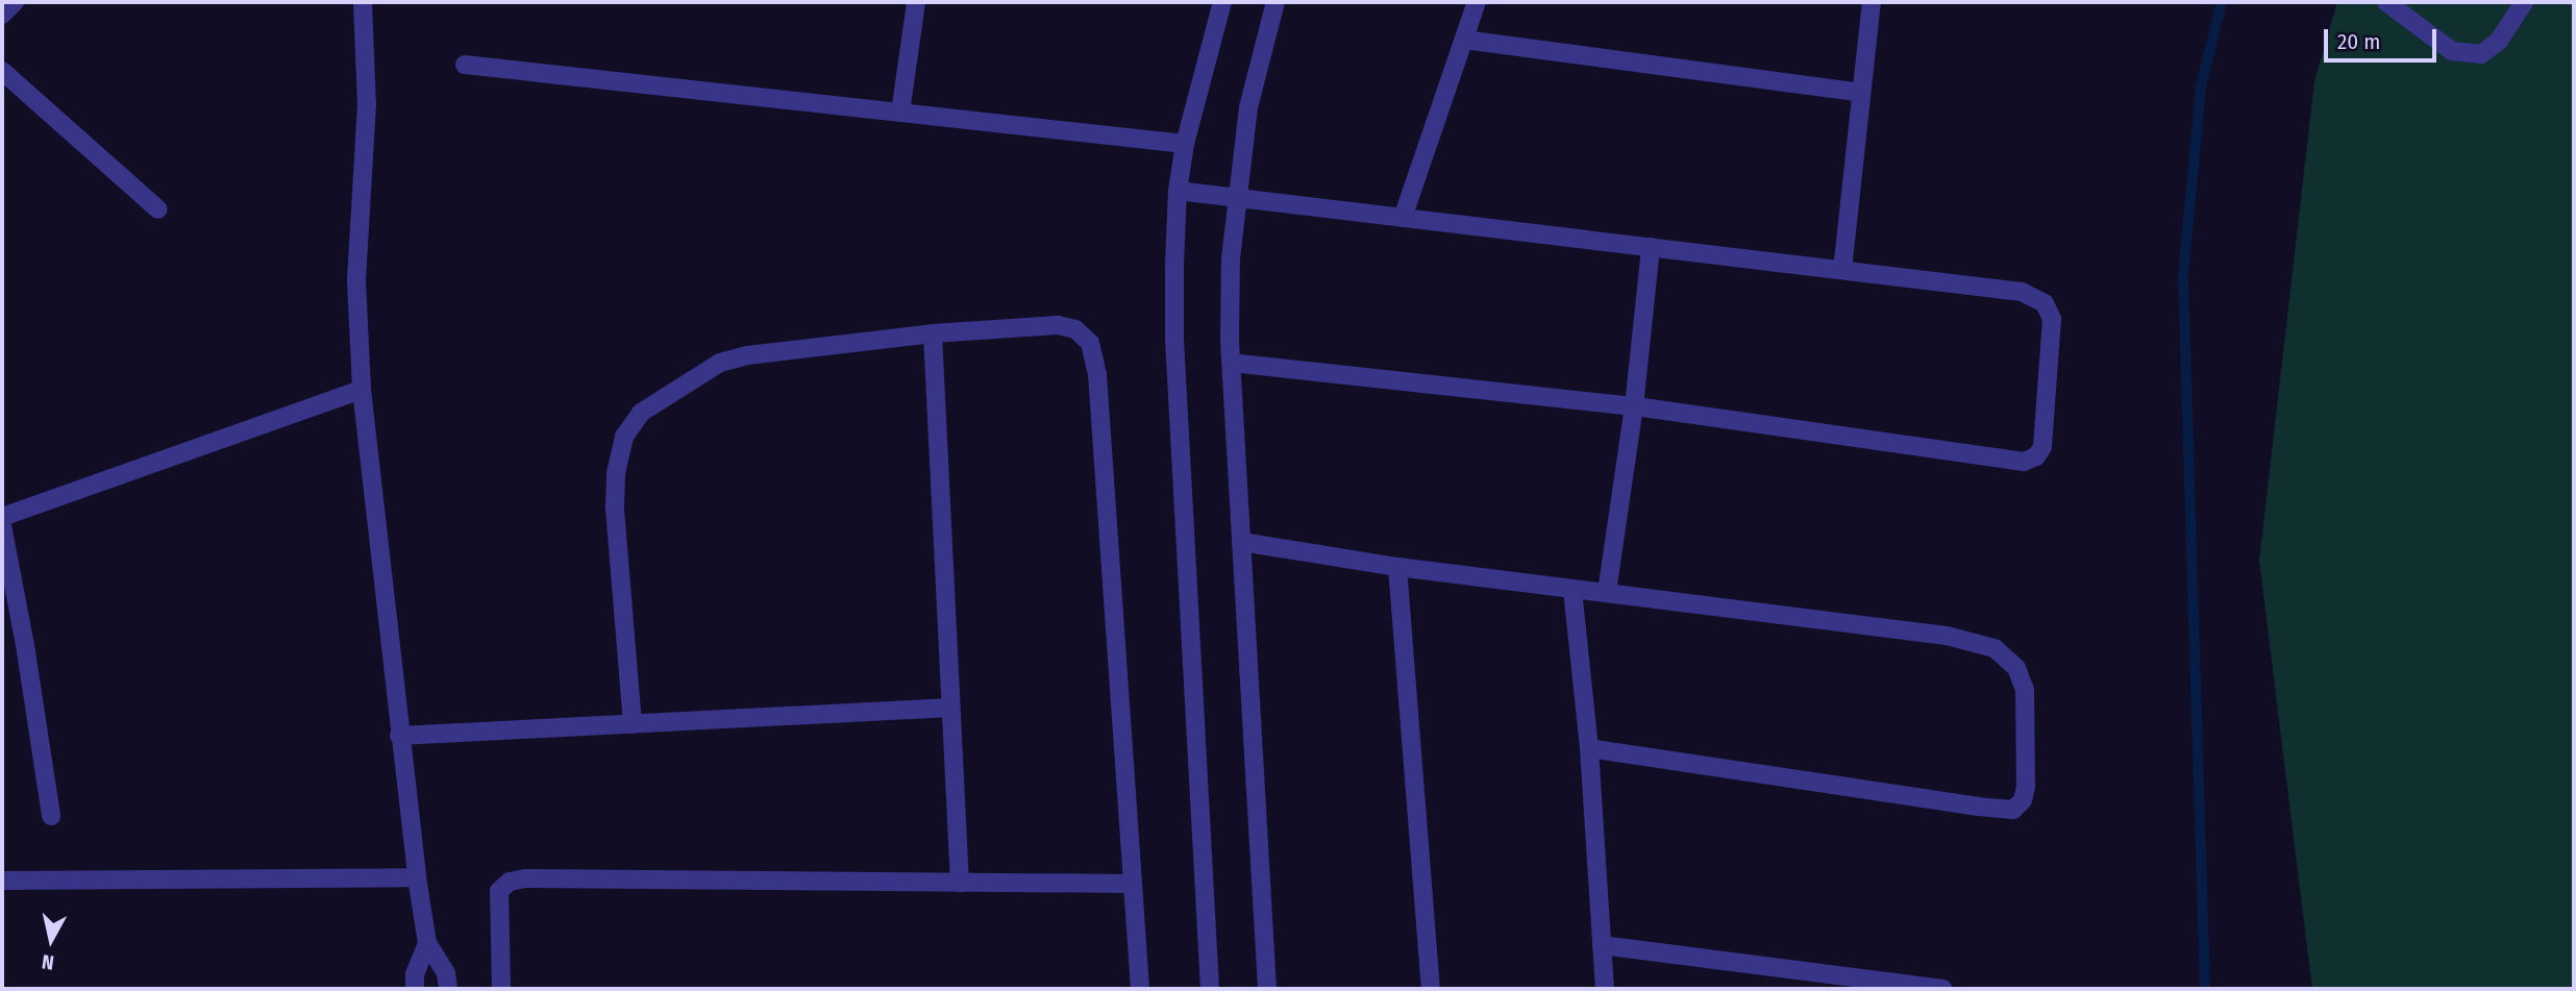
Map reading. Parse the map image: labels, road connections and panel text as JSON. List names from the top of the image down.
{
  "scale_bar": "20 m",
  "north": "bottom"
}
